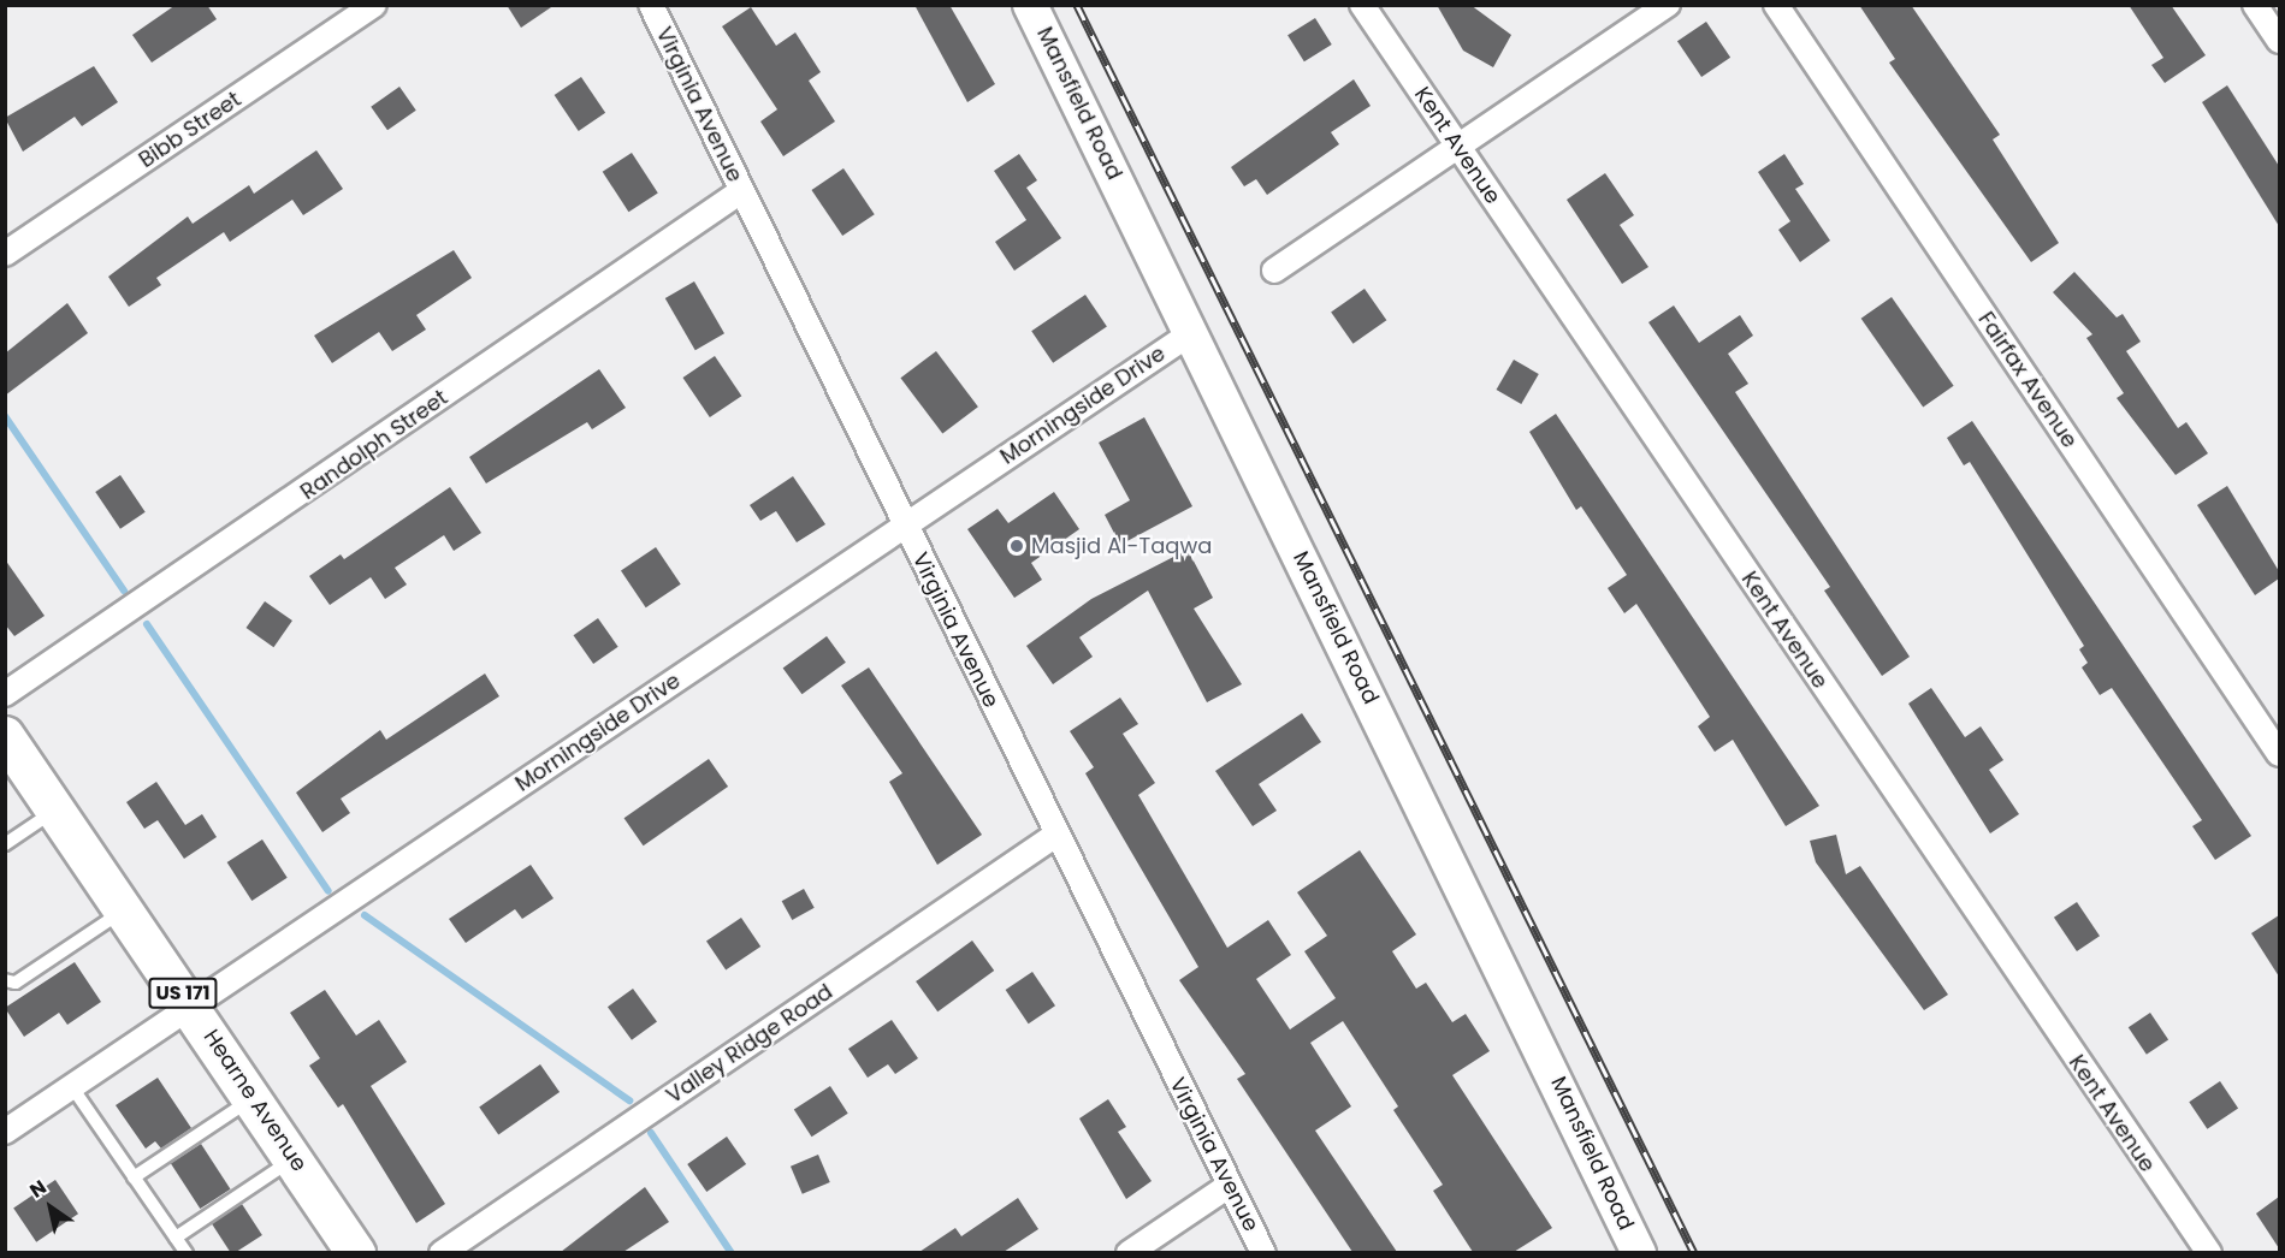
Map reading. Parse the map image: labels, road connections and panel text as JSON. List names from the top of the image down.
{
  "streets": {
    "main road": ["Mansfield Road", "US 171", "Hearne Avenue"],
    "street": [
      "Virginia Avenue",
      "Bibb Street",
      "Kent Avenue",
      "Fairfax Avenue",
      "Morningside Drive",
      "Randolph Street",
      "Valley Ridge Road"
    ]
  },
  "crossings": [
    ["Mansfield Road", "Morningside Drive"],
    ["Virginia Avenue", "Morningside Drive"],
    ["Virginia Avenue", "Randolph Street"],
    ["Virginia Avenue", "Valley Ridge Road"],
    ["Morningside Drive", "Hearne Avenue"]
  ],
  "places": ["Masjid Al-Taqwa"],
  "north": "top left"
}
